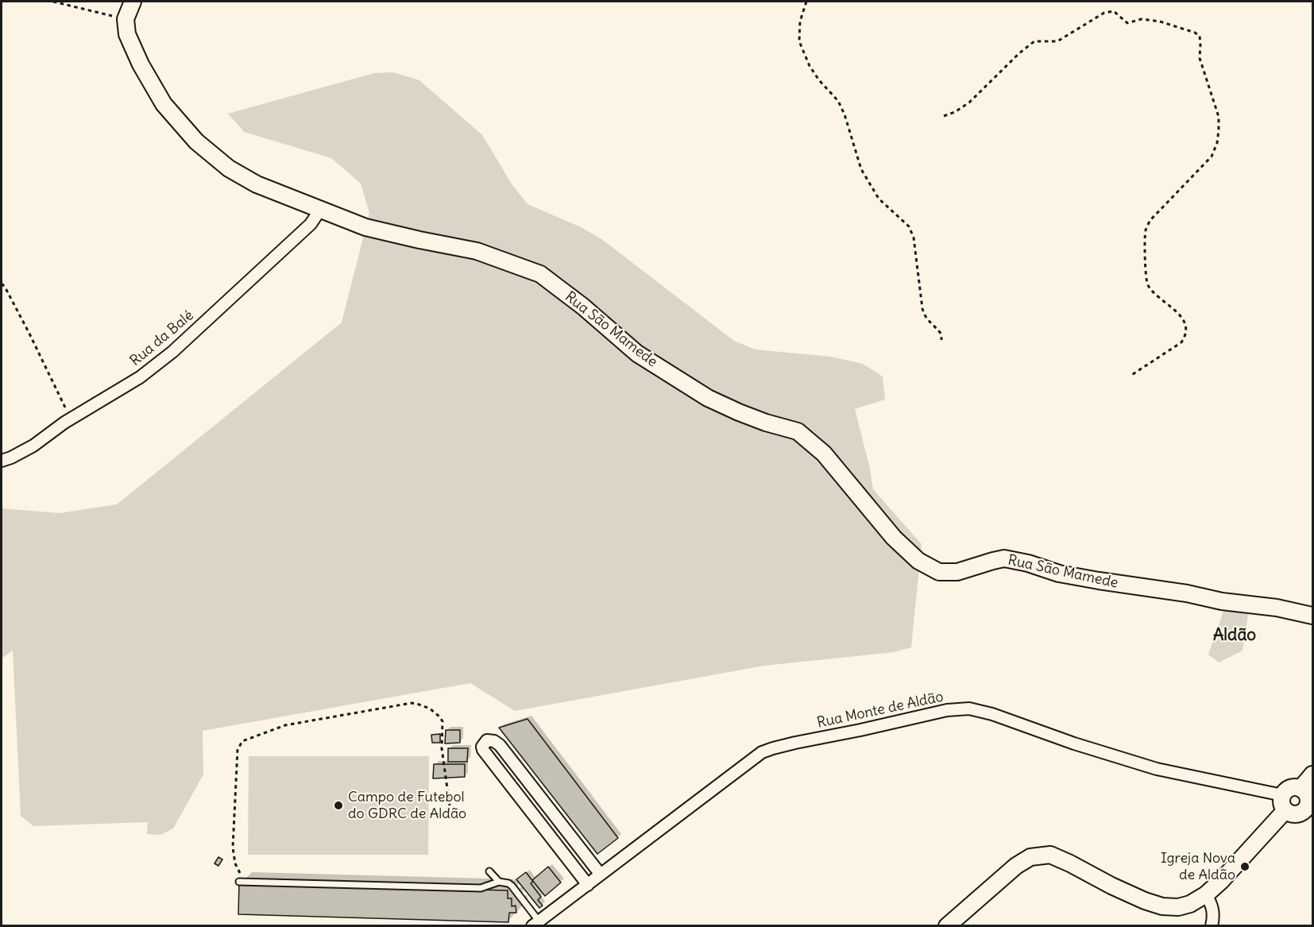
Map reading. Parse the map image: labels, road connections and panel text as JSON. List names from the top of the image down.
{
  "streets": {
    "street": ["Rua São Mamede", "Rua da Balé", "Rua Monte de Aldão"]
  },
  "crossings": [
    ["Rua São Mamede", "Rua da Balé"]
  ],
  "districts": ["Aldão"],
  "places": ["Campo de Futebol do GDRC de Aldão", "Igreja Nova de Aldão"]
}
